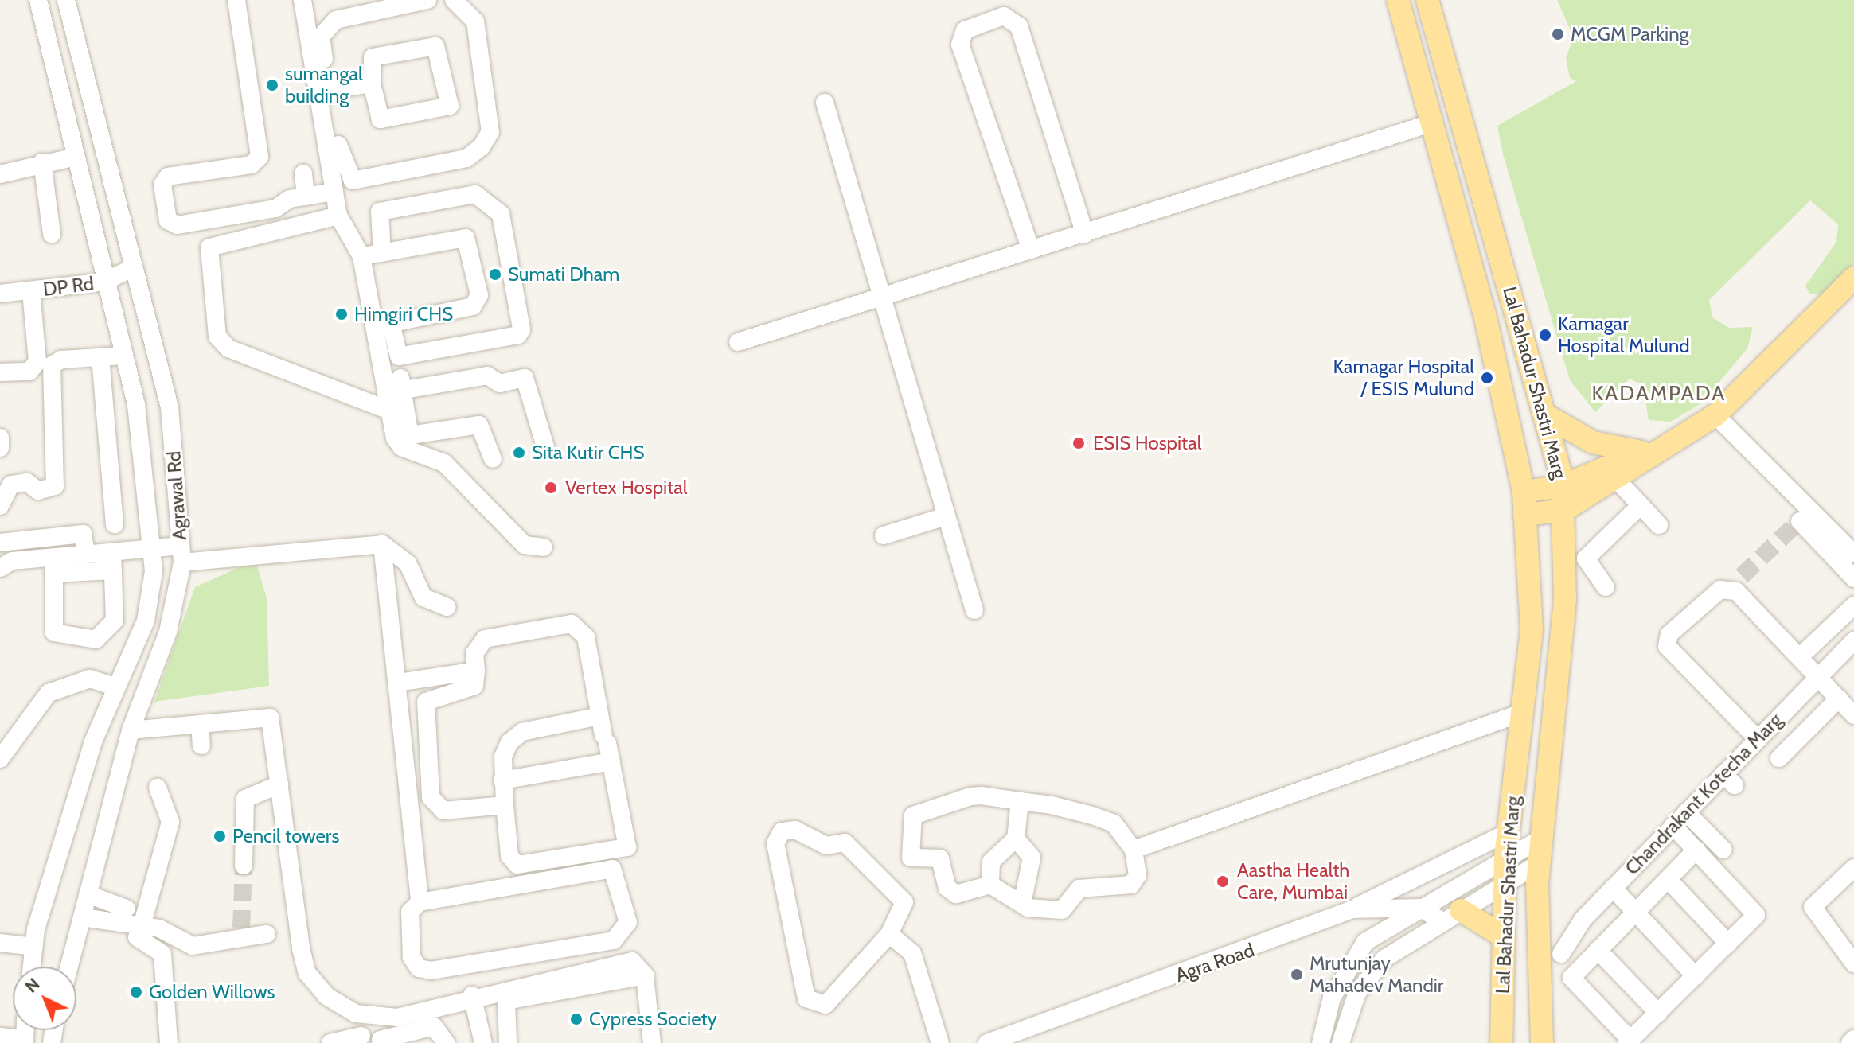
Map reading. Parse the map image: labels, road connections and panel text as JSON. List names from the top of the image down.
{
  "streets": {
    "main road": ["Lal Bahadur Shastri Marg"],
    "street": [
      "DP Rd",
      "Agrawal Rd",
      "Chandrakant Kotecha Marg",
      "Agra Road"
    ]
  },
  "crossings": [
    ["DP Rd", "Agrawal Rd"]
  ],
  "districts": ["KADAMPADA"],
  "places": [
    "MCGM Parking",
    "sumangal building",
    "Sumati Dham",
    "Himgiri CHS",
    "Kamagar Hospital Mulund",
    "Kamagar Hospital / ESIS Mulund",
    "ESIS Hospital",
    "Sita Kutir CHS",
    "Vertex Hospital",
    "Pencil towers",
    "Aastha Health Care, Mumbai",
    "Mrutunjay Mahadev Mandir",
    "Golden Willows",
    "Cypress Society"
  ],
  "north": "top left"
}
